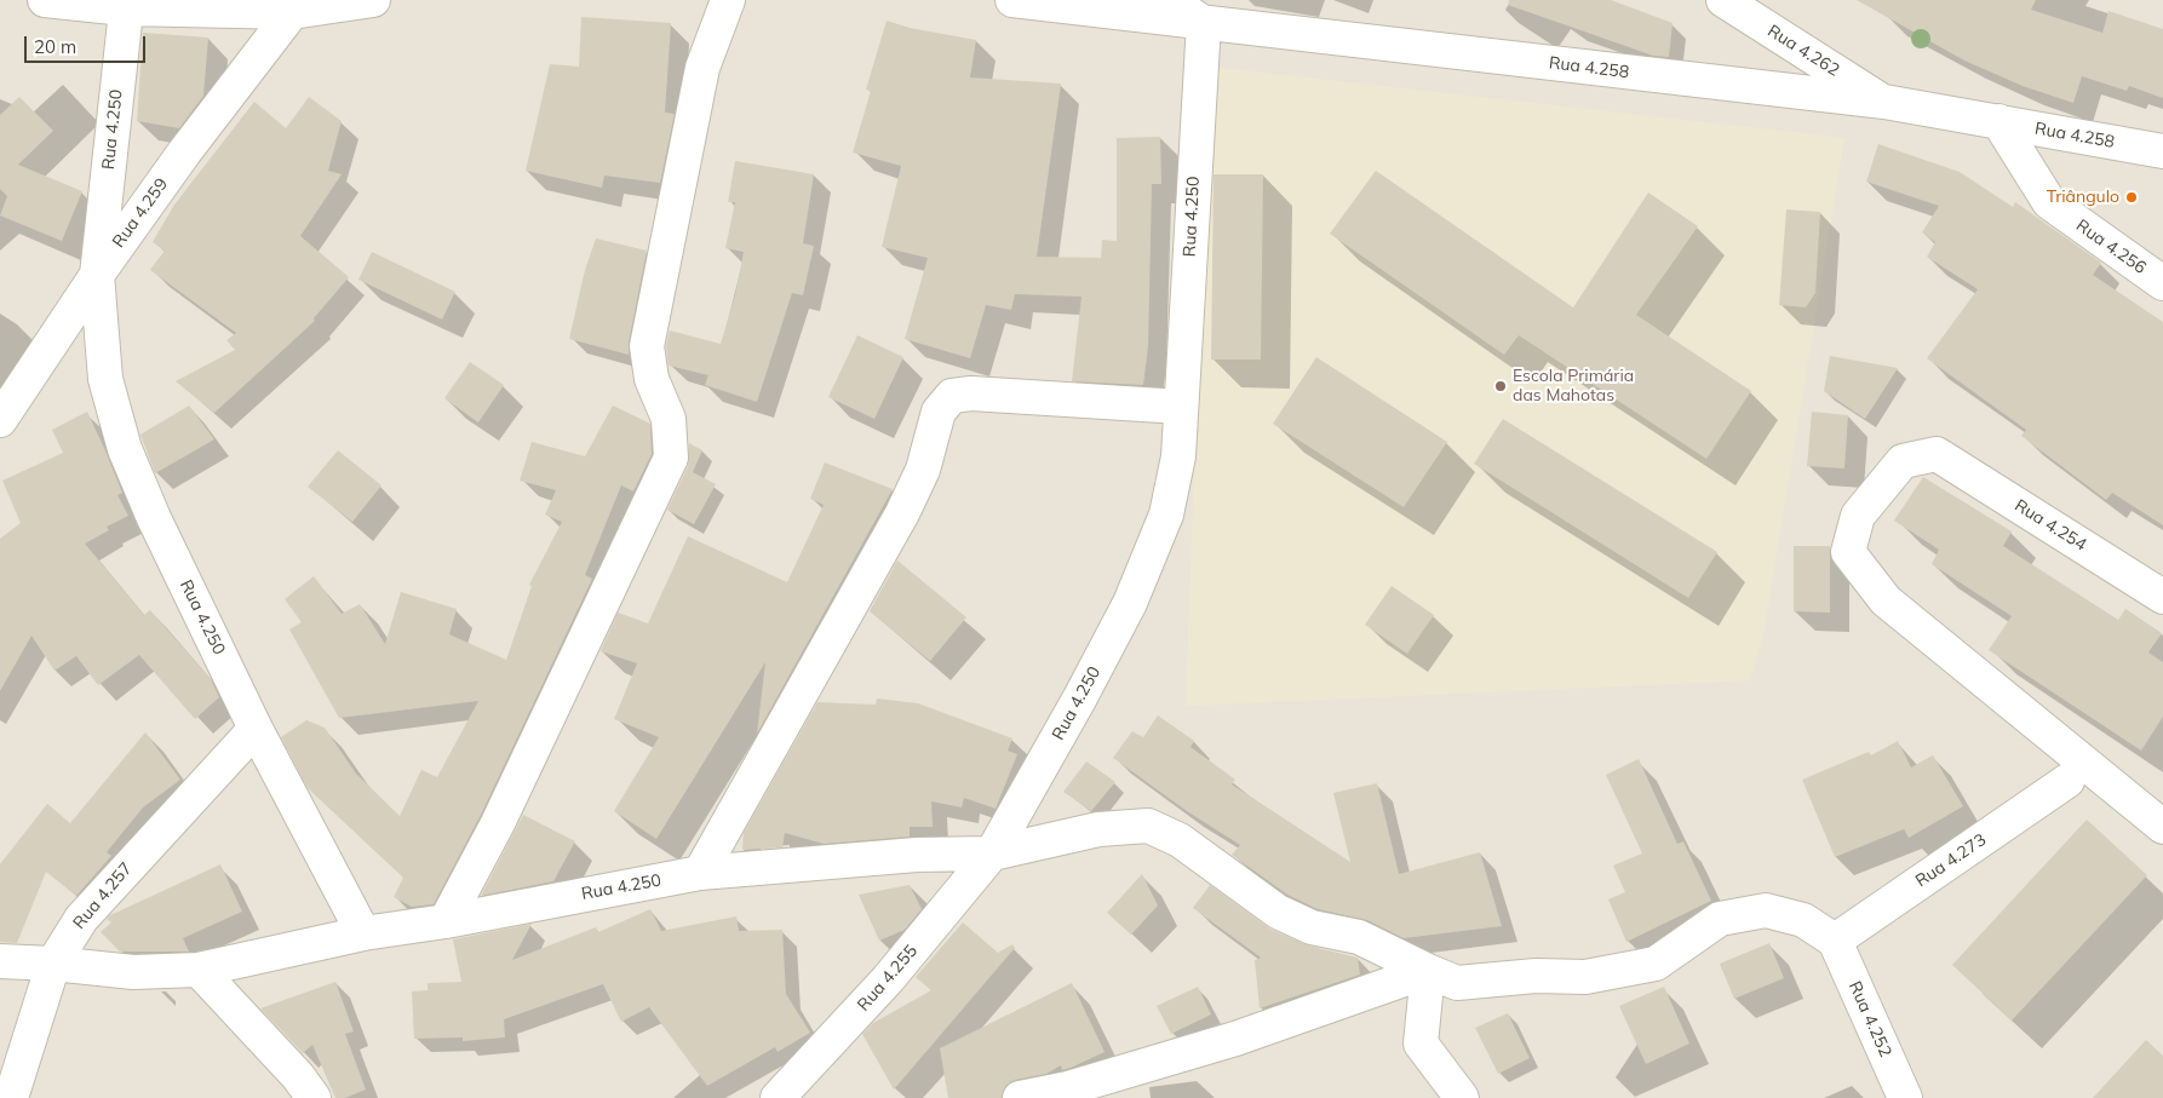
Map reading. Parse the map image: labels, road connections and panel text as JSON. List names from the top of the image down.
{
  "streets": {
    "street": [
      "Rua 4.262",
      "Rua 4.258",
      "Rua 4.250",
      "Rua 4.259",
      "Rua 4.256",
      "Rua 4.254",
      "Rua 4.273",
      "Rua 4.257",
      "Rua 4.255",
      "Rua 4.252"
    ]
  },
  "crossings": [
    ["Rua 4.262", "Rua 4.258"],
    ["Rua 4.258", "Rua 4.250"],
    ["Rua 4.258", "Rua 4.256"],
    ["Rua 4.250", "Rua 4.259"],
    ["Rua 4.250", "Rua 4.257"],
    ["Rua 4.250", "Rua 4.255"],
    ["Rua 4.273", "Rua 4.252"]
  ],
  "places": ["Triângulo", "Escola Primária das Mahotas"],
  "scale_bar": "20 m"
}
